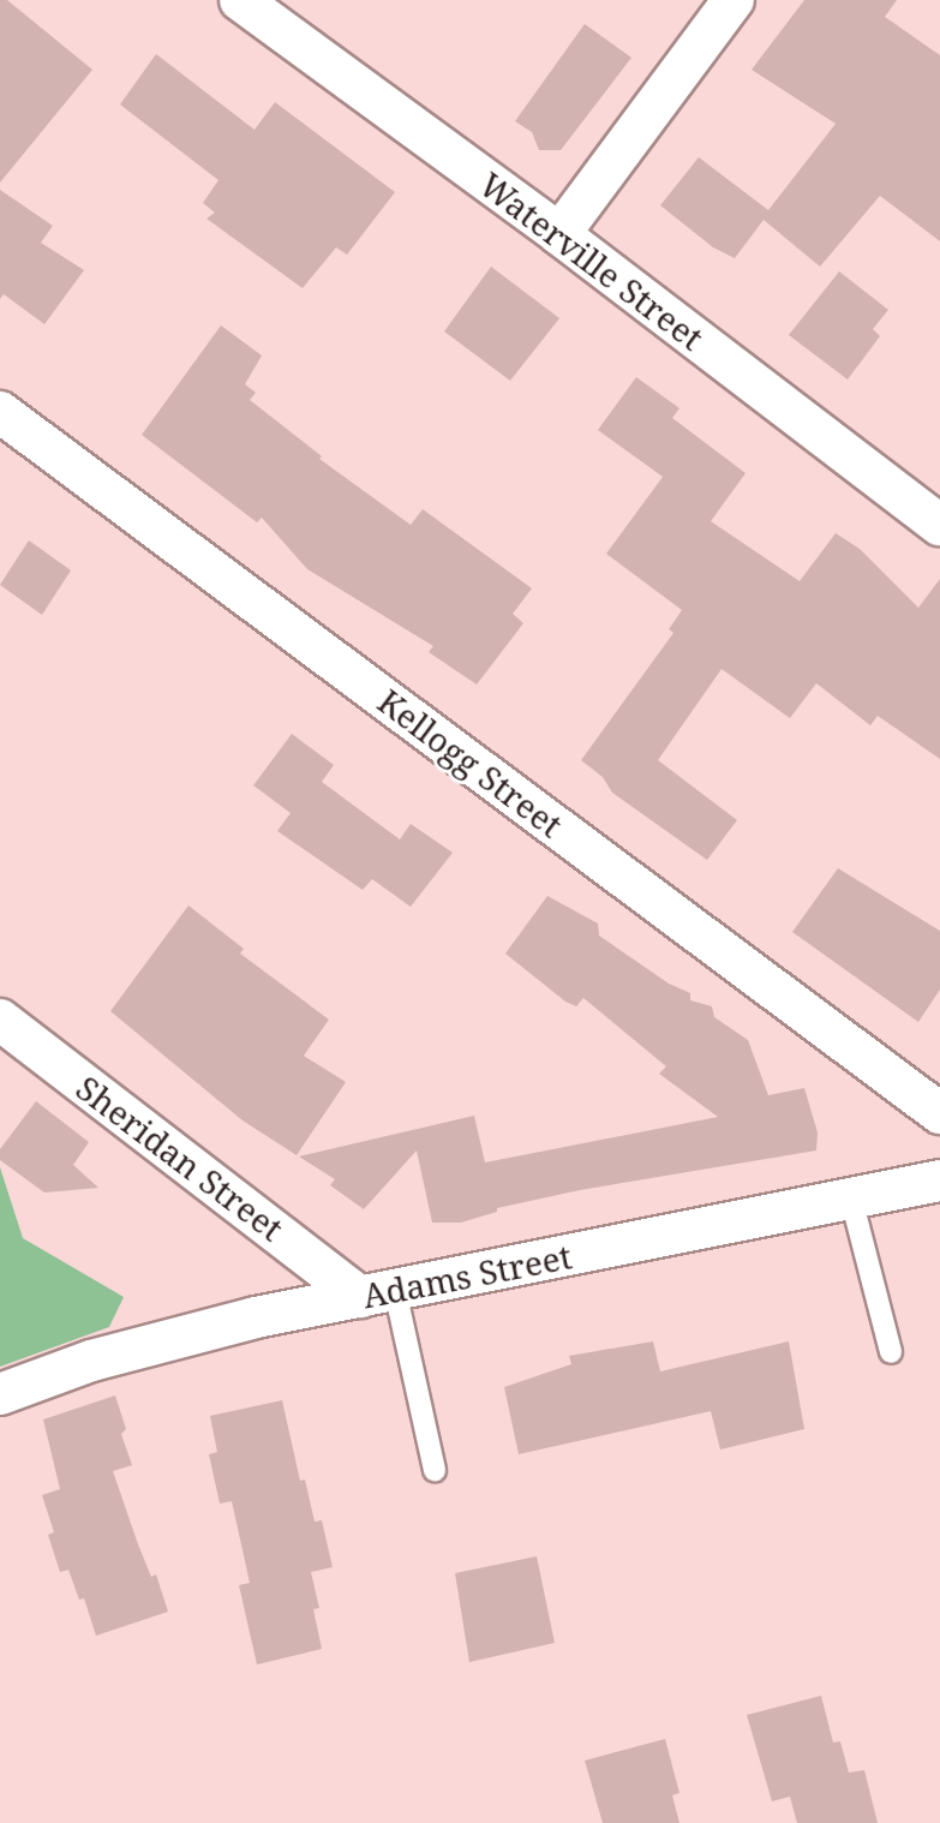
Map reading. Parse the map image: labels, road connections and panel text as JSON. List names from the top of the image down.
{
  "streets": {
    "street": [
      "Waterville Street",
      "Kellogg Street",
      "Sheridan Street",
      "Adams Street"
    ]
  },
  "crossings": [
    ["Sheridan Street", "Adams Street"]
  ]
}
